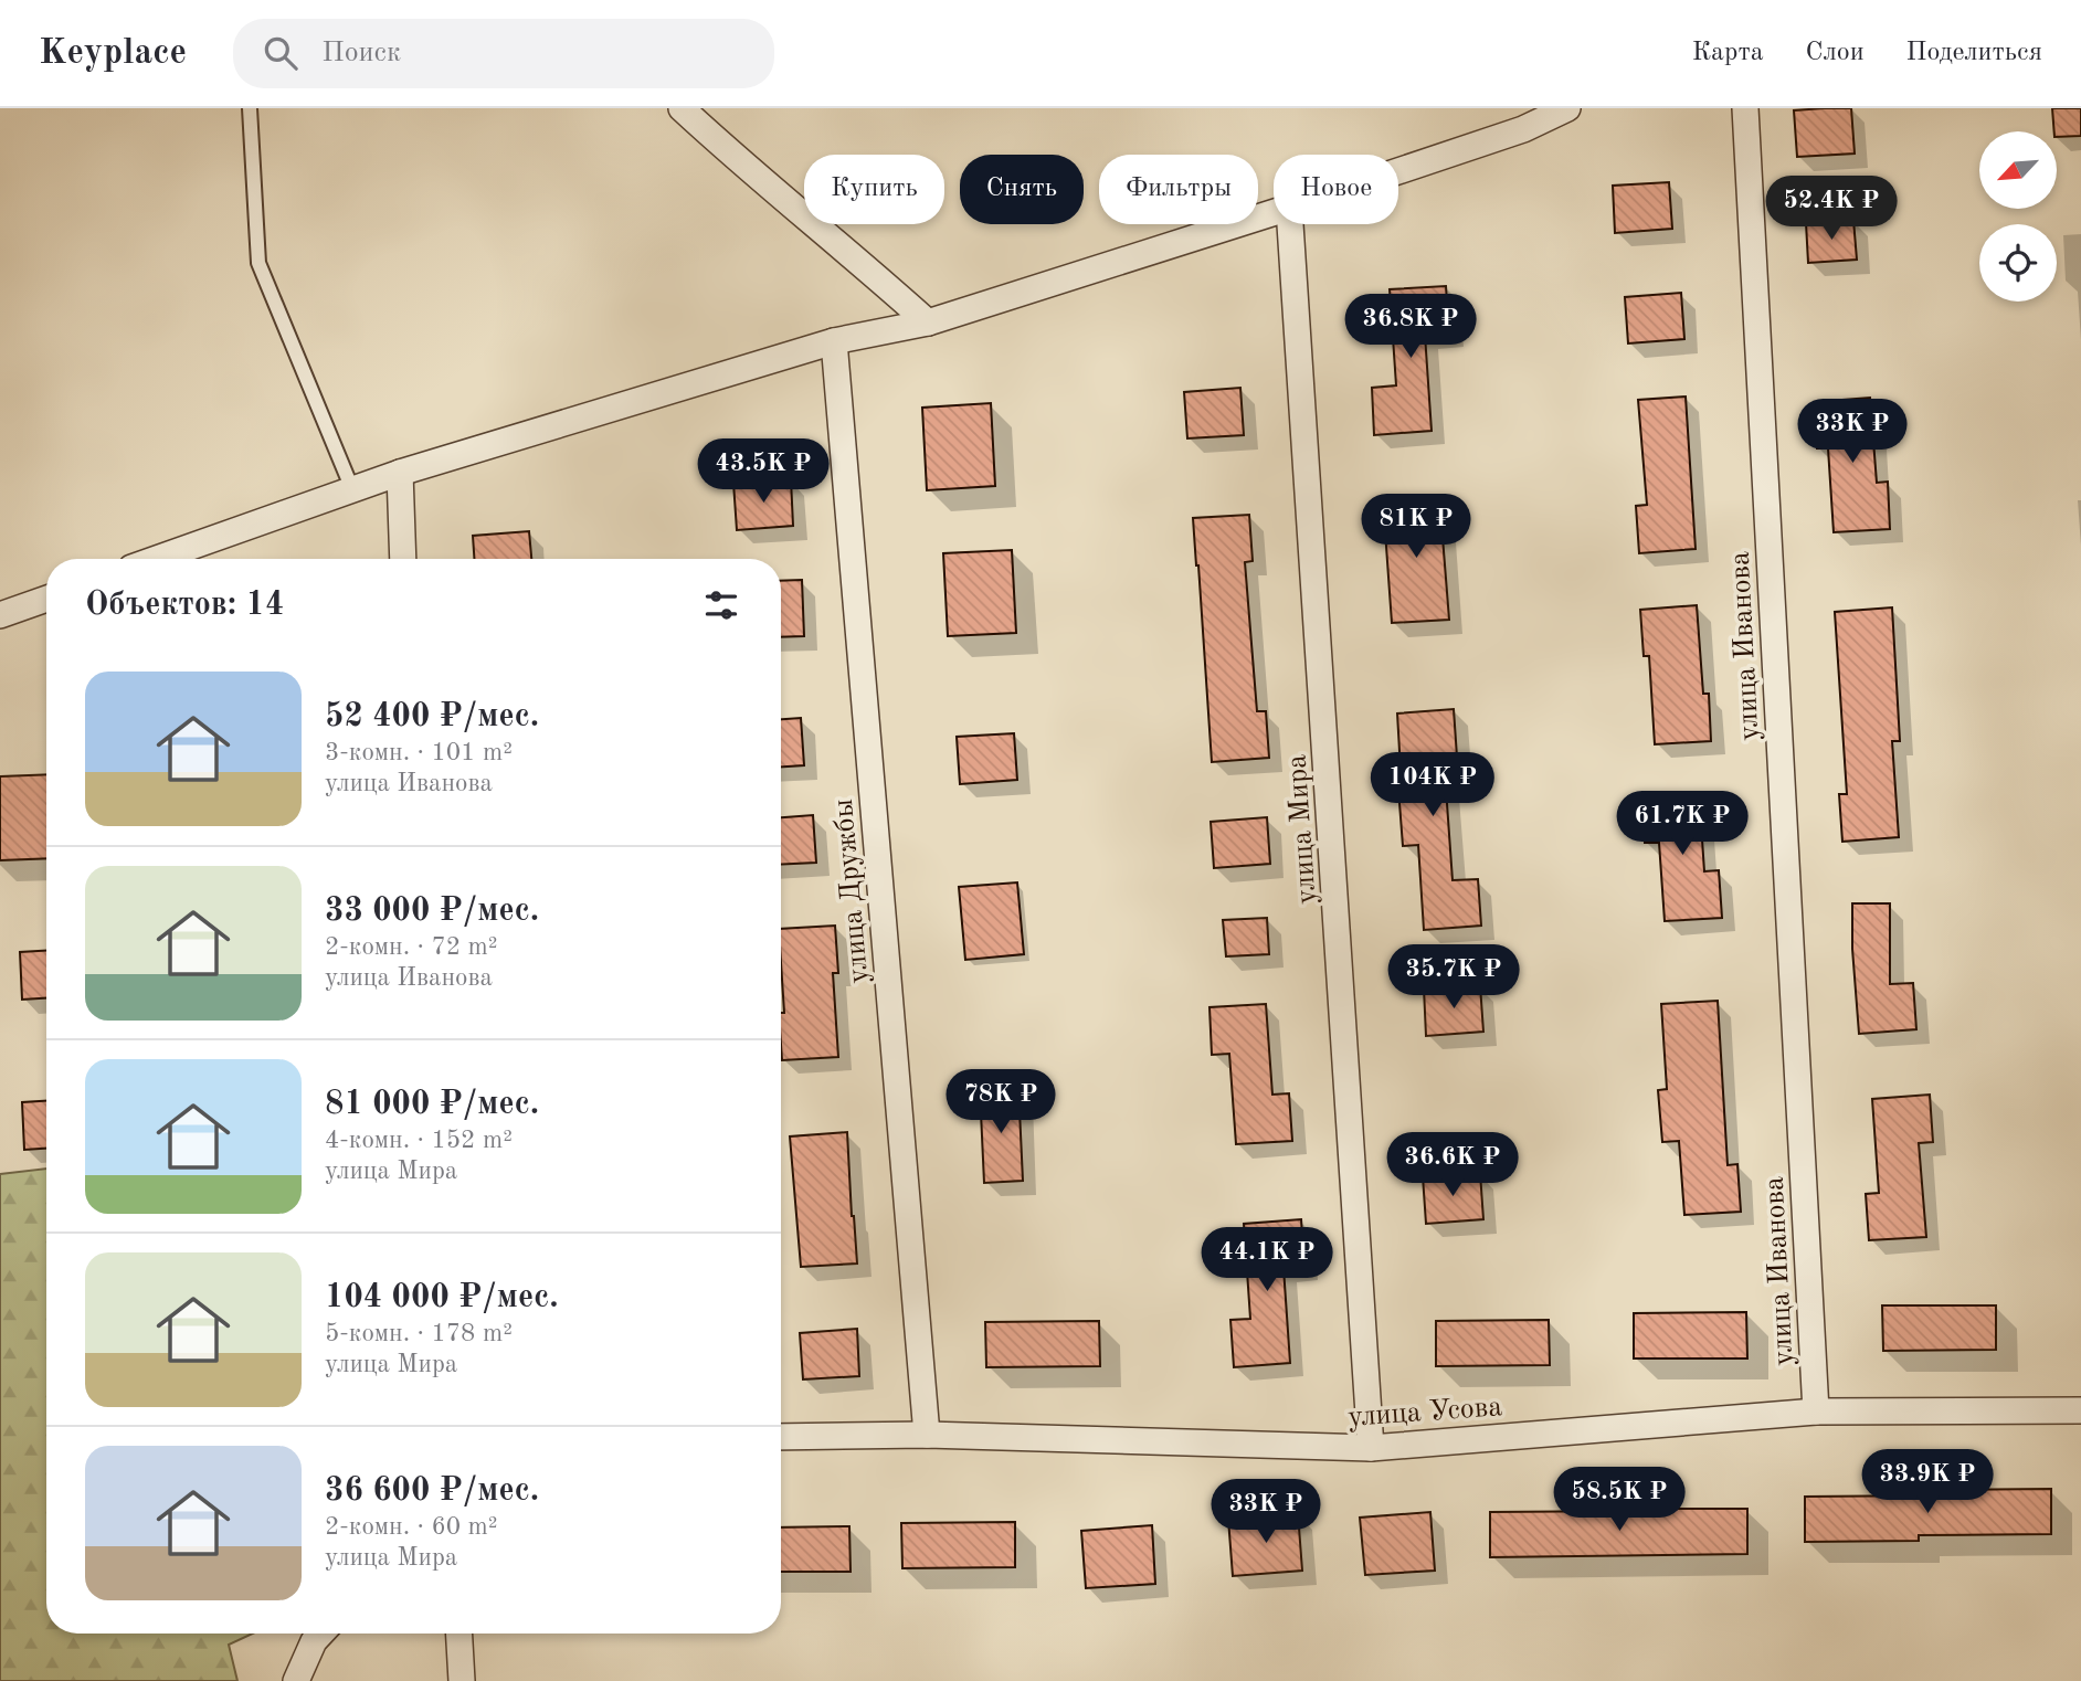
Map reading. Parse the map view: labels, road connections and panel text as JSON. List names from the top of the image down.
{
  "streets": {
    "street": [
      "улица Иванова",
      "улица Мира",
      "улица Дружбы",
      "улица Усова"
    ]
  },
  "crossings": [
    ["улица Иванова", "улица Усова"],
    ["улица Мира", "улица Усова"],
    ["улица Дружбы", "улица Усова"]
  ],
  "north": "bottom left",
  "page": {
    "header": "Keyplace",
    "search": "Поиск",
    "nav": ["Карта", "Слои", "Поделиться"],
    "chip": [
      "Купить",
      "Снять",
      "Фильтры",
      "Новое"
    ],
    "price": [
      "52.4K ₽",
      "36.8K ₽",
      "33K ₽",
      "43.5K ₽",
      "81K ₽",
      "104K ₽",
      "61.7K ₽",
      "35.7K ₽",
      "78K ₽",
      "36.6K ₽",
      "44.1K ₽",
      "33.9K ₽",
      "58.5K ₽",
      "33K ₽"
    ],
    "heading": "Объектов: 14",
    "list": [
      {
        "name": "52 400 ₽/мес.",
        "note": "3-комн. · 101 m² · улица Иванова"
      },
      {
        "name": "33 000 ₽/мес.",
        "note": "2-комн. · 72 m² · улица Иванова"
      },
      {
        "name": "81 000 ₽/мес.",
        "note": "4-комн. · 152 m² · улица Мира"
      },
      {
        "name": "104 000 ₽/мес.",
        "note": "5-комн. · 178 m² · улица Мира"
      },
      {
        "name": "36 600 ₽/мес.",
        "note": "2-комн. · 60 m² · улица Мира"
      }
    ]
  }
}
